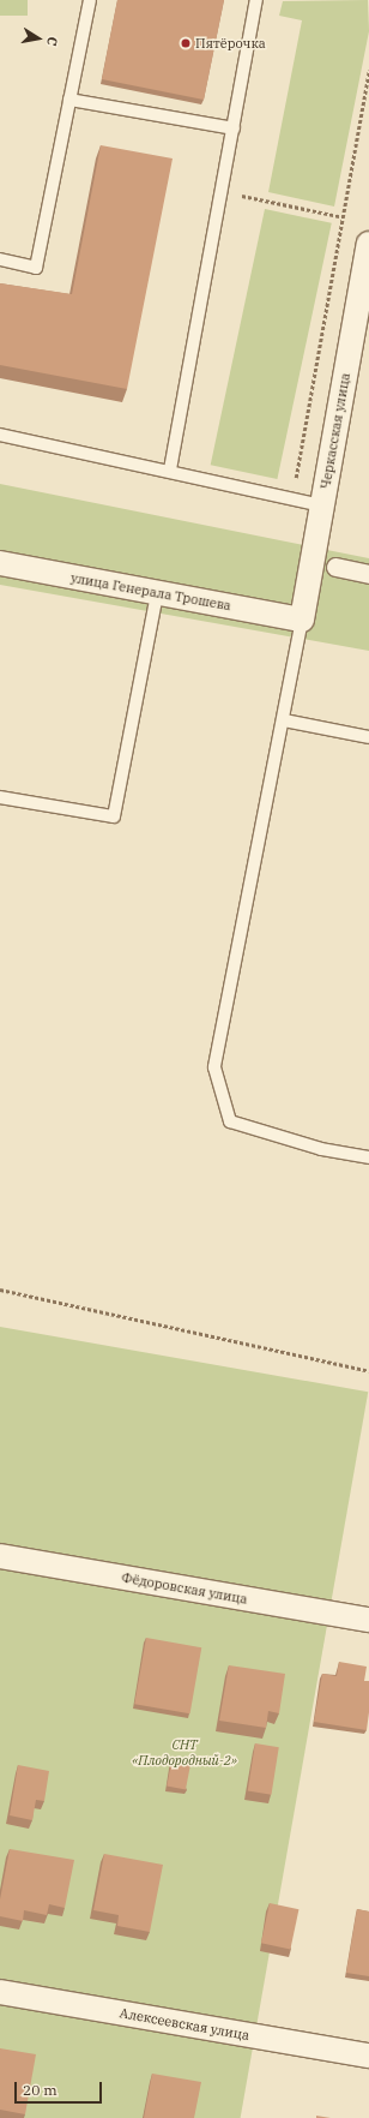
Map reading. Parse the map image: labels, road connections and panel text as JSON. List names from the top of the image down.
{
  "streets": {
    "street": [
      "Черкасская улица",
      "улица Генерала Трошева",
      "Фёдоровская улица",
      "Алексеевская улица"
    ]
  },
  "crossings": [
    ["Черкасская улица", "улица Генерала Трошева"]
  ],
  "parks": ["СНТ «Плодородный-2»"],
  "places": ["Пятёрочка"],
  "scale_bar": "20 m",
  "north": "right"
}
